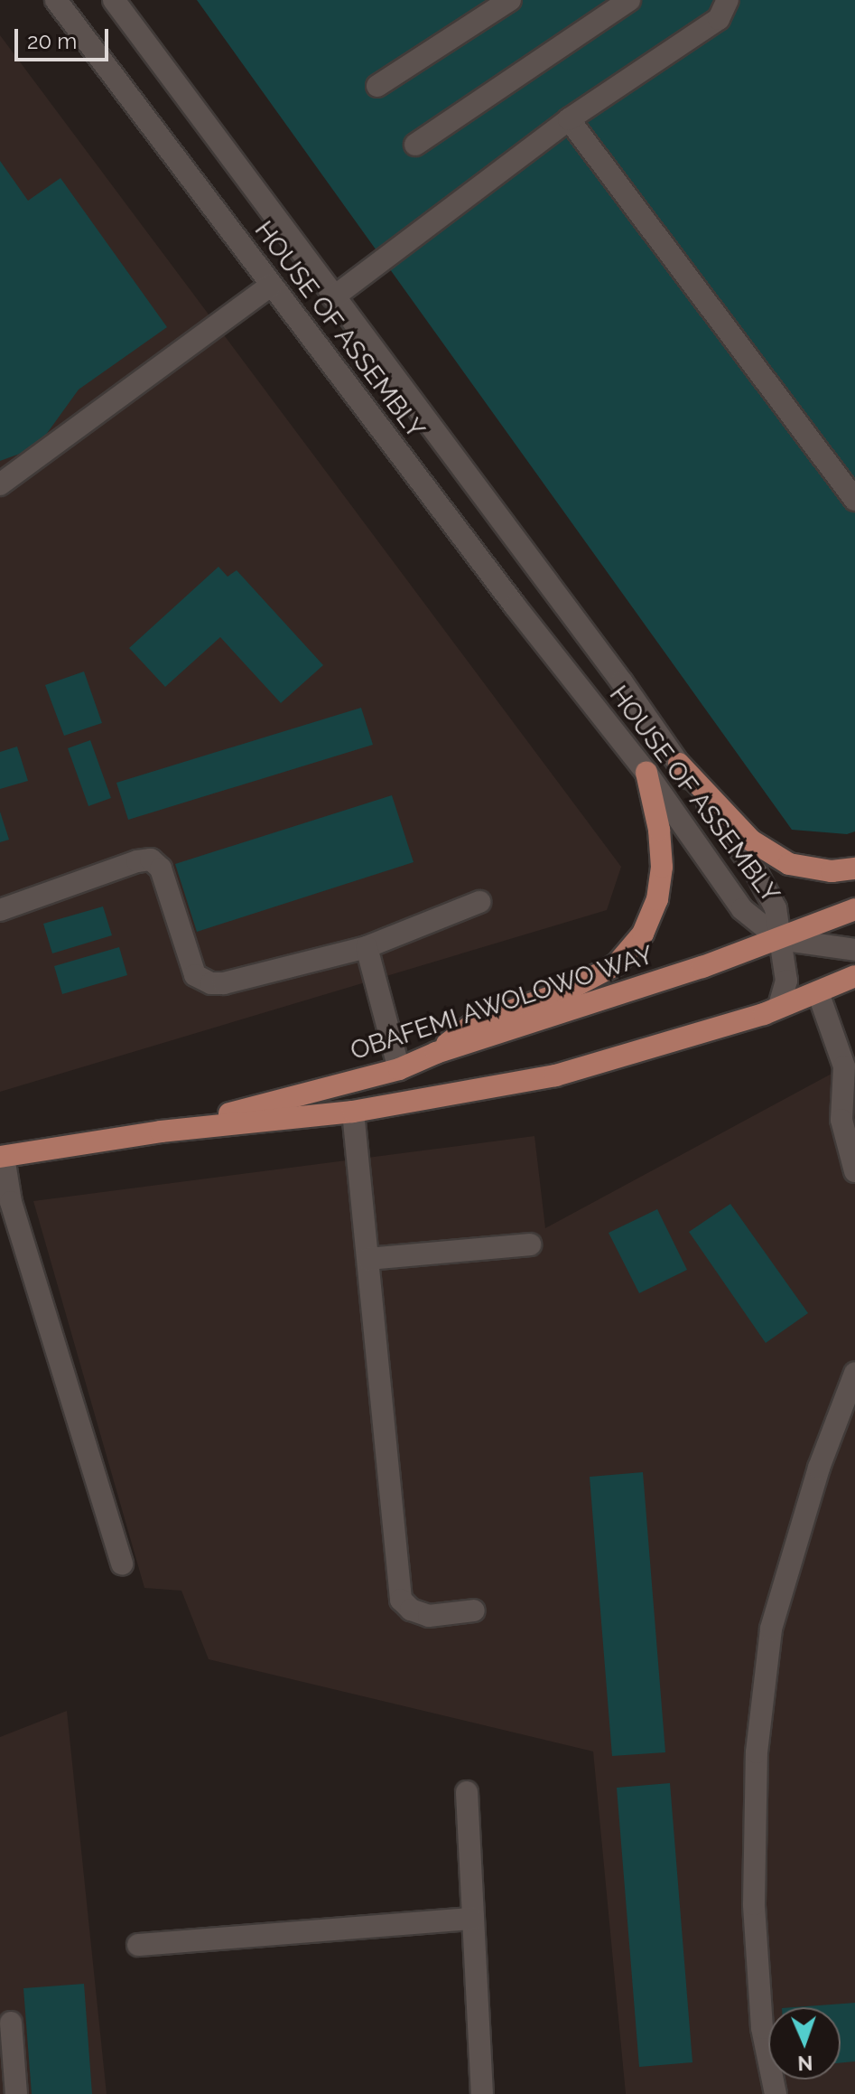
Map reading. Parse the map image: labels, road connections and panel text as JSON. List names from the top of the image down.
{
  "streets": {
    "main road": ["OBAFEMI AWOLOWO WAY"],
    "street": ["HOUSE OF ASSEMBLY"]
  },
  "crossings": [
    ["HOUSE OF ASSEMBLY", "OBAFEMI AWOLOWO WAY"]
  ],
  "scale_bar": "20 m",
  "north": "bottom"
}
